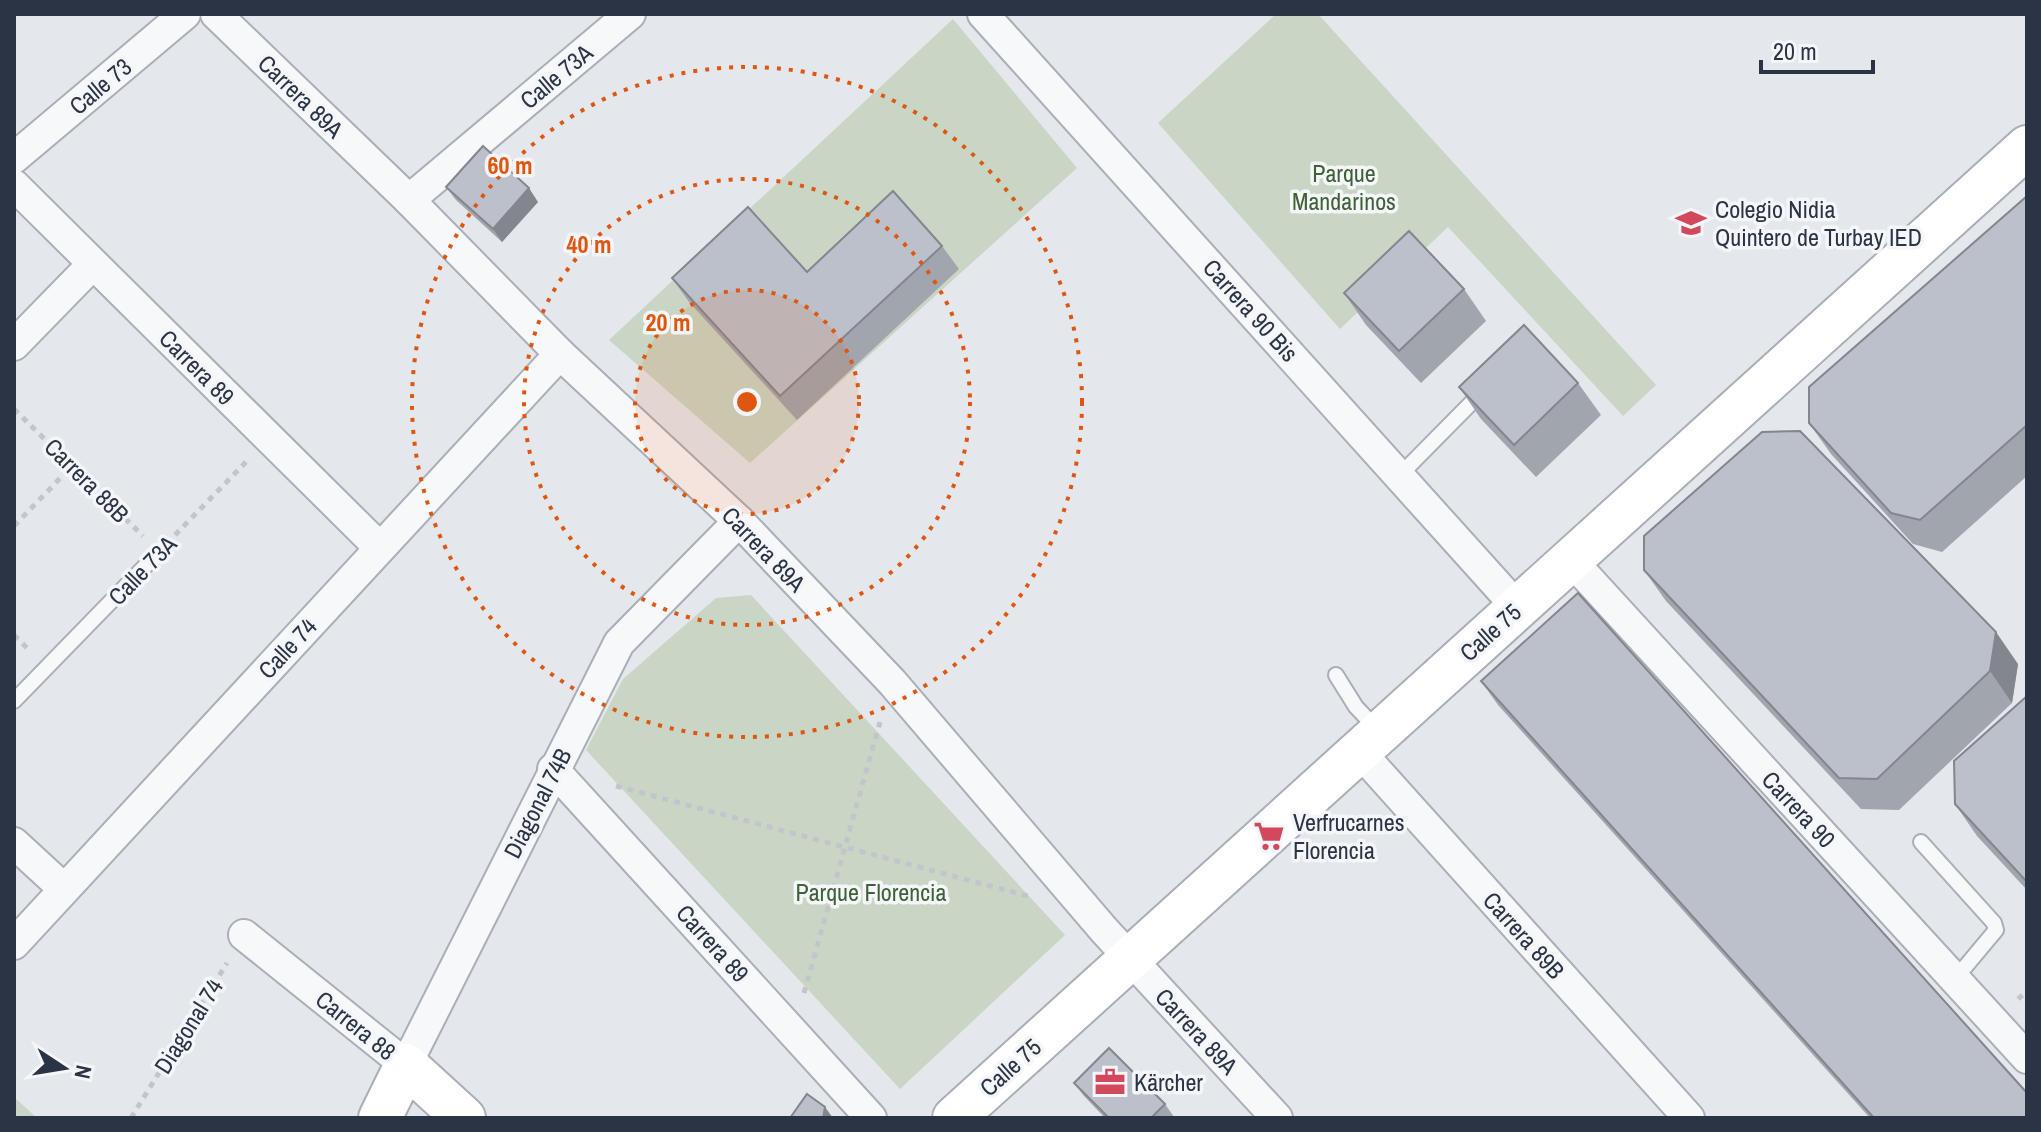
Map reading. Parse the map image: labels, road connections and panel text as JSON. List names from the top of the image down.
{
  "streets": {
    "street": [
      "Calle 73A",
      "Calle 73",
      "Carrera 89A",
      "Carrera 90 Bis",
      "Carrera 89",
      "Calle 75",
      "Calle 74",
      "Diagonal 74B",
      "Carrera 90",
      "Carrera 89B",
      "Carrera 88"
    ],
    "path": ["Carrera 88B", "Diagonal 74"]
  },
  "crossings": [
    ["Calle 73A", "Carrera 89A"],
    ["Calle 73A", "Carrera 89"],
    ["Calle 73A", "Carrera 88B"],
    ["Carrera 89A", "Calle 75"],
    ["Carrera 89A", "Calle 74"],
    ["Carrera 89A", "Diagonal 74B"],
    ["Carrera 90 Bis", "Calle 75"],
    ["Carrera 89", "Calle 74"],
    ["Carrera 89", "Diagonal 74B"],
    ["Calle 75", "Carrera 90"],
    ["Calle 75", "Carrera 89B"],
    ["Diagonal 74B", "Carrera 88"],
    ["Carrera 88", "Diagonal 74"]
  ],
  "parks": ["Parque Mandarinos", "Parque Florencia"],
  "places": {
    "school or university": ["Colegio Nidia Quintero de Turbay IED"],
    "supermarket": ["Verfrucarnes Florencia"],
    "office": ["Kärcher"]
  },
  "scale_bar": "20 m",
  "north": "right",
  "rings": ["60 m", "40 m", "20 m"]
}
